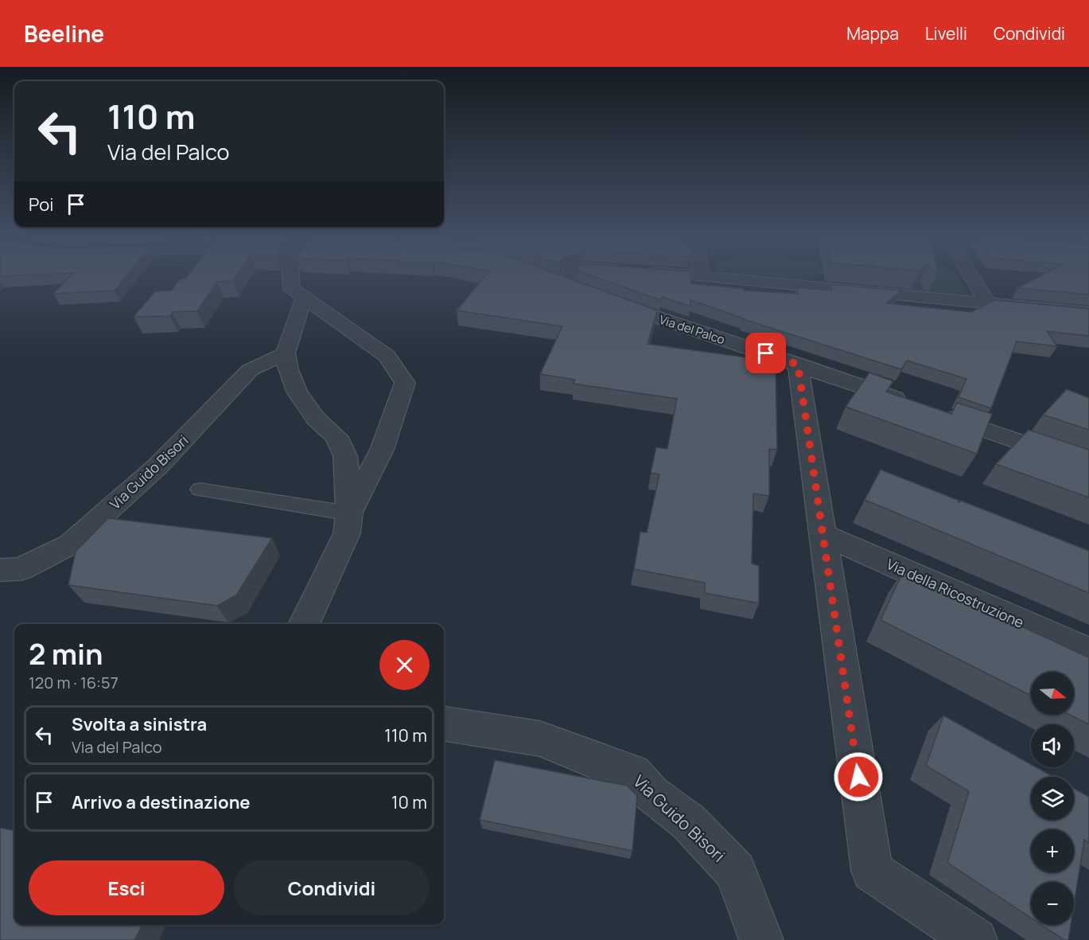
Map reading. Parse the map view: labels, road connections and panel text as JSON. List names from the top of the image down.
{
  "streets": {
    "street": ["Via del Palco", "Via Guido Bisori", "Via della Ricostruzione"]
  },
  "north": "right",
  "page": {
    "header": "Beeline",
    "nav": ["Mappa", "Livelli", "Condividi"],
    "turn": ["110 m", "Via del Palco"],
    "then": "Poi",
    "heading": ["2 min", "120 m · 16:57"],
    "map_buttons": ["+", "−"],
    "list": [
      {
        "name": "Svolta a sinistra",
        "note": "Via del Palco",
        "value": "110 m"
      },
      {
        "name": "Arrivo a destinazione",
        "value": "10 m"
      }
    ],
    "buttons": ["Esci", "Condividi"]
  }
}
